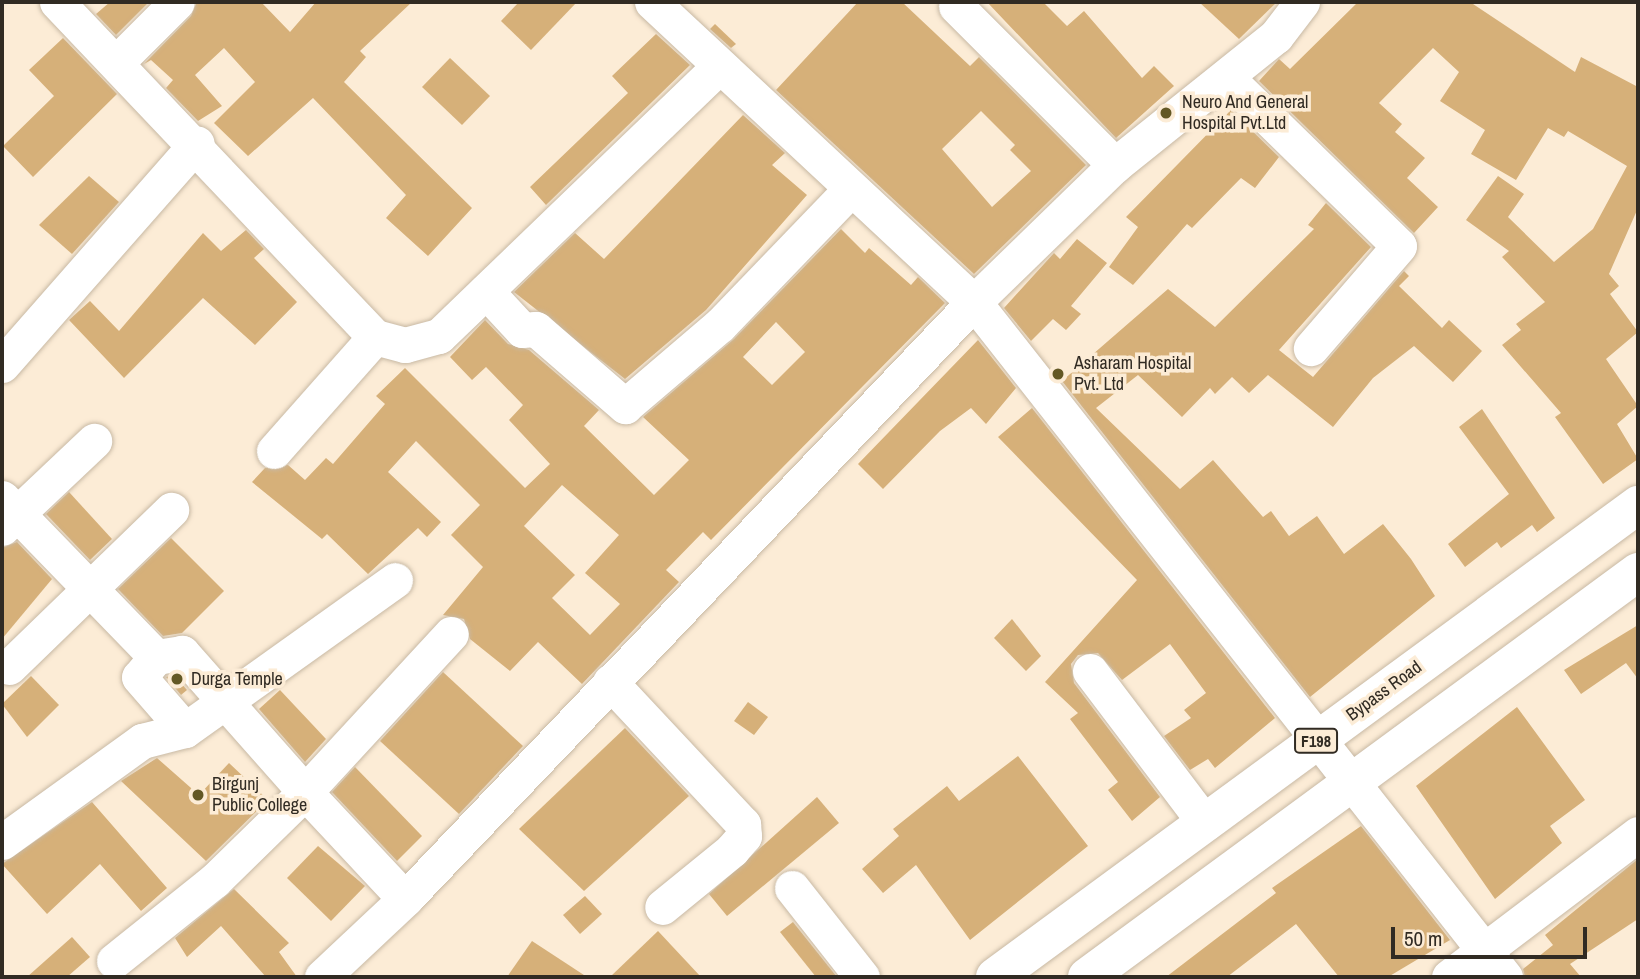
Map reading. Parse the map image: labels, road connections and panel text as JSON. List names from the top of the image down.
{
  "streets": {
    "main road": ["Bypass Road", "F198"]
  },
  "places": [
    "Neuro And General Hospital Pvt.Ltd",
    "Asharam Hospital Pvt. Ltd",
    "Durga Temple",
    "Birgunj Public College"
  ],
  "scale_bar": "50 m"
}
